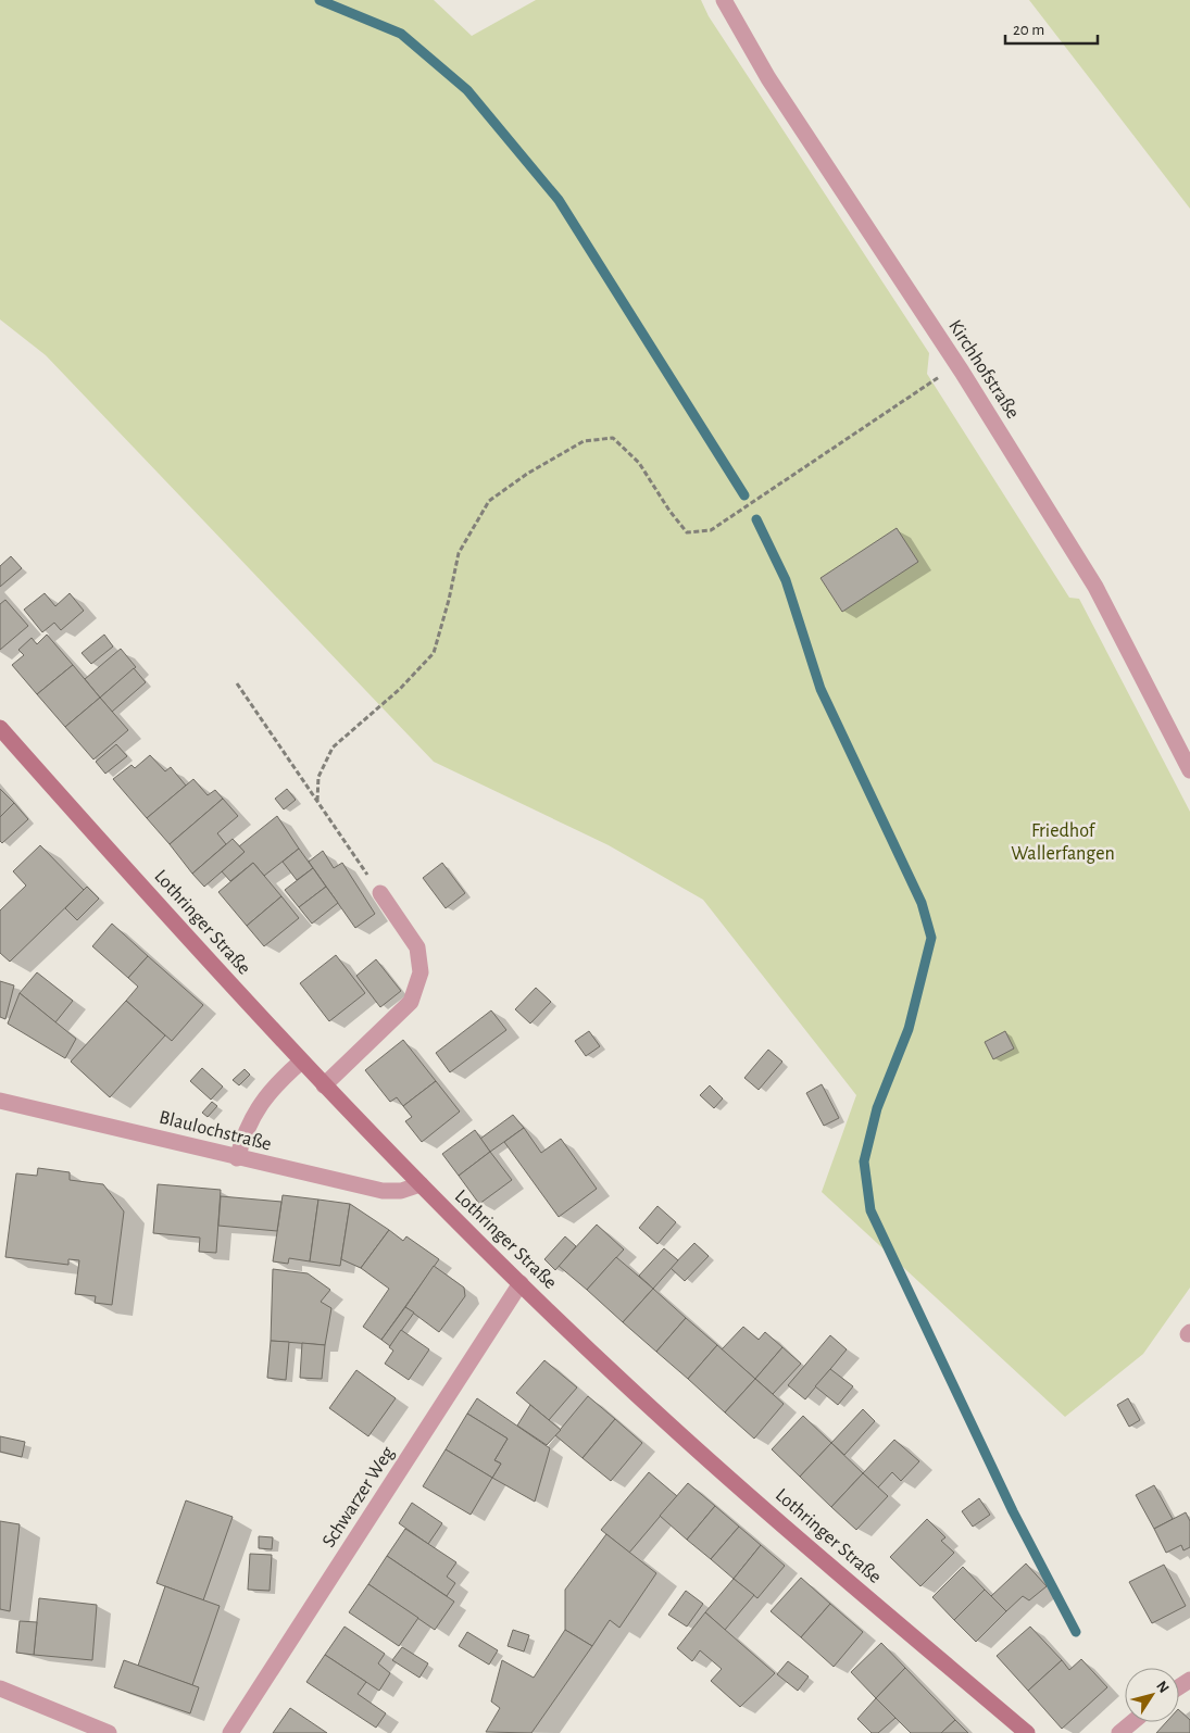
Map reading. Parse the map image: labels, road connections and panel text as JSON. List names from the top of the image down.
{
  "streets": {
    "street": [
      "Kirchhofstraße",
      "Lothringer Straße",
      "Blaulochstraße",
      "Schwarzer Weg"
    ]
  },
  "crossings": [
    ["Lothringer Straße", "Blaulochstraße"],
    ["Lothringer Straße", "Schwarzer Weg"]
  ],
  "parks": ["Friedhof Wallerfangen"],
  "scale_bar": "20 m",
  "north": "top right"
}
